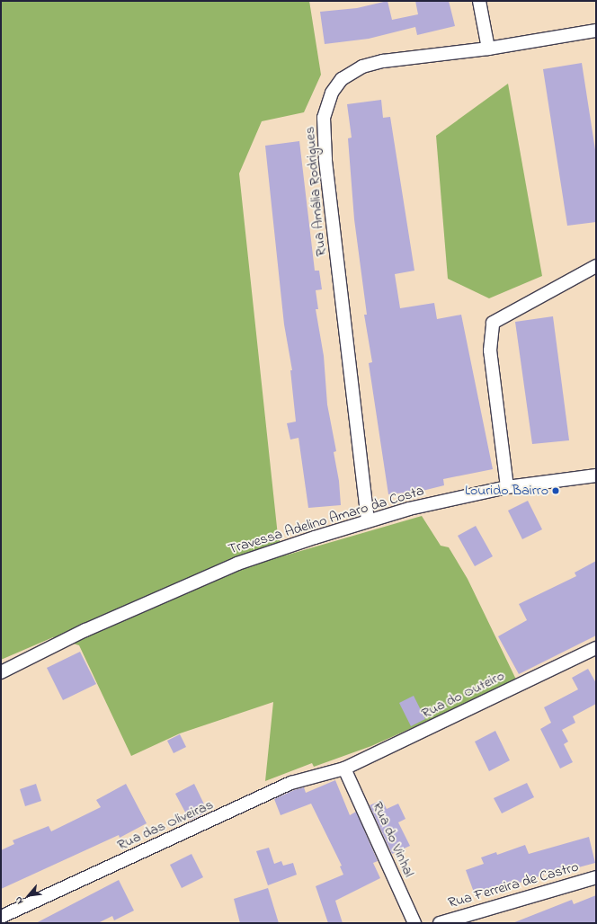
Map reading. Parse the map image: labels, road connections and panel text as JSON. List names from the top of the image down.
{
  "streets": {
    "street": [
      "Rua Amália Rodrigues",
      "Travessa Adelino Amaro da Costa",
      "Rua do Outeiro",
      "Rua das Oliveiras",
      "Rua do Vinhal",
      "Rua Ferreira de Castro"
    ]
  },
  "crossings": [
    ["Rua Amália Rodrigues", "Travessa Adelino Amaro da Costa"],
    ["Rua do Outeiro", "Rua das Oliveiras"],
    ["Rua do Outeiro", "Rua do Vinhal"],
    ["Rua das Oliveiras", "Rua do Vinhal"]
  ],
  "places": ["Lourido Bairro"],
  "north": "bottom left"
}
